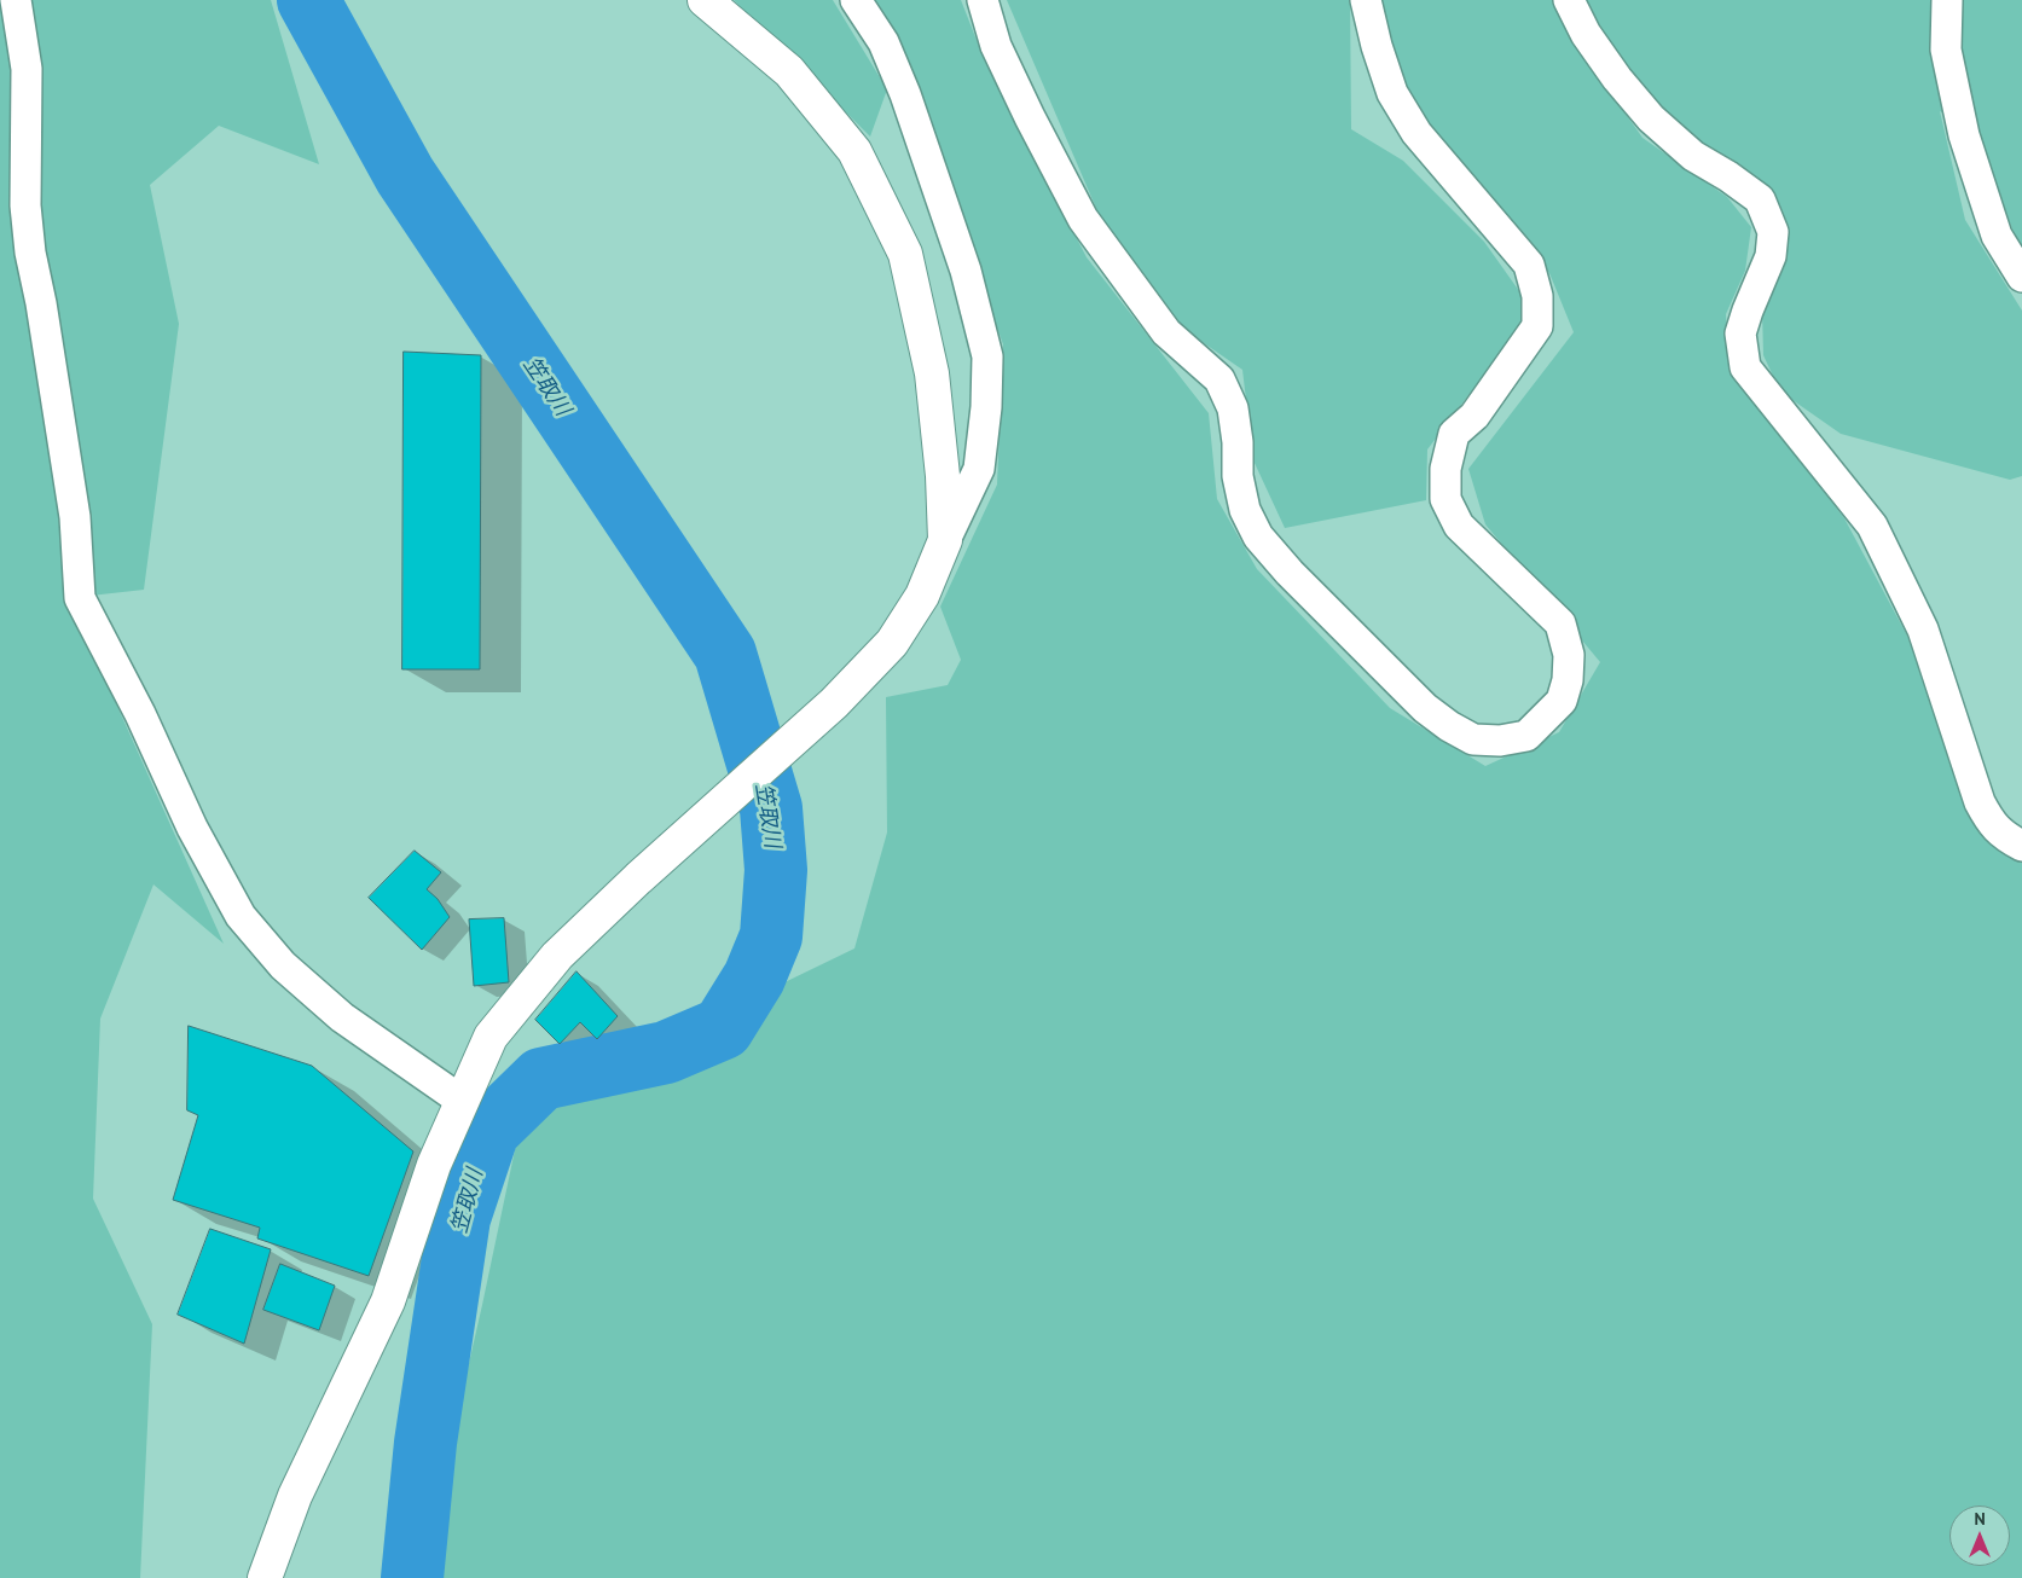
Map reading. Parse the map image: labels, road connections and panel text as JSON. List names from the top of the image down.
{
  "water": ["笠取川"],
  "north": "top"
}
